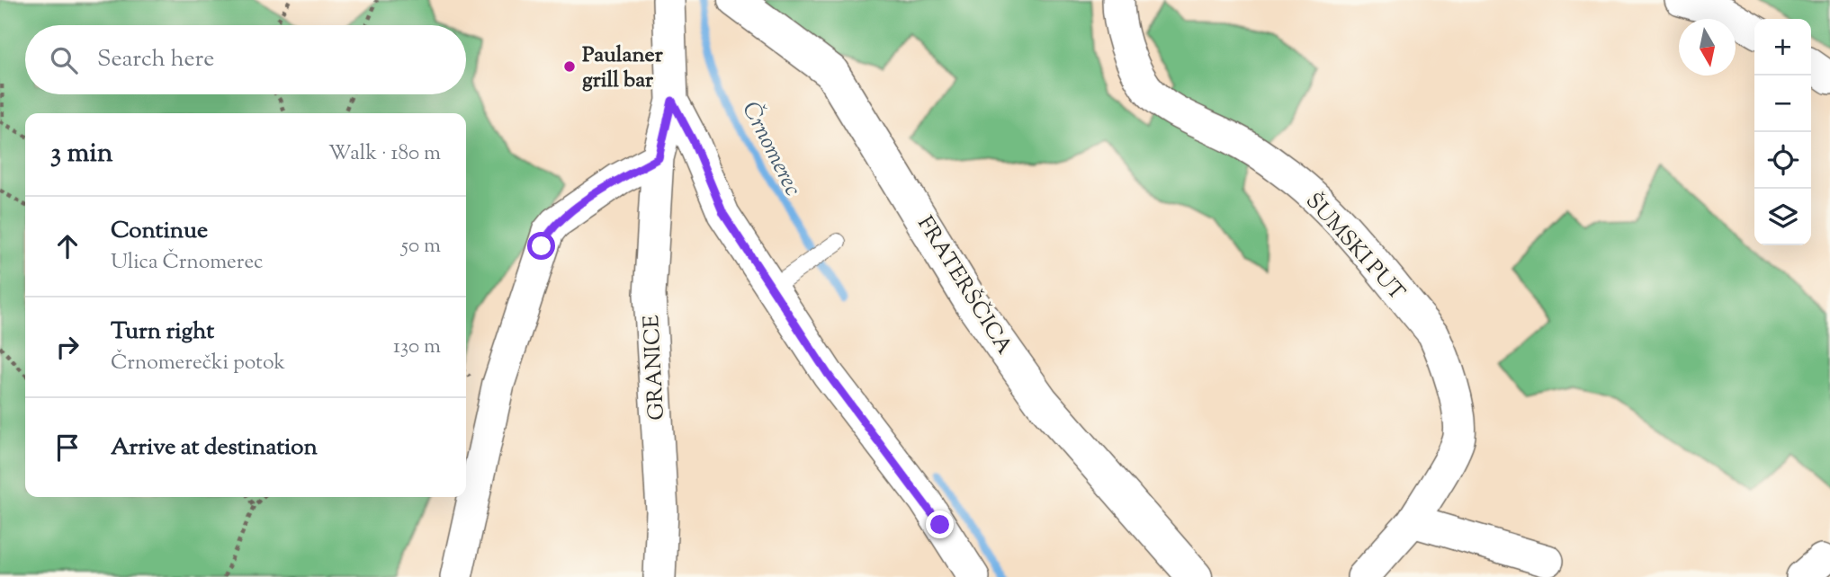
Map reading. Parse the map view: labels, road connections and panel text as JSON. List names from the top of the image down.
{
  "streets": {
    "street": ["ŠUMSKI PUT", "FRATERŠČICA", "GRANICE"]
  },
  "water": ["Črnomerec"],
  "places": ["Paulaner grill bar"],
  "north": "bottom",
  "page": {
    "map_buttons": ["+", "−"],
    "search": "Search here",
    "heading": ["3 min", "Walk · 180 m"],
    "list": [
      ["Continue", "Ulica Črnomerec", "50 m"],
      ["Turn right", "Črnomerečki potok", "130 m"],
      "Arrive at destination"
    ]
  }
}
